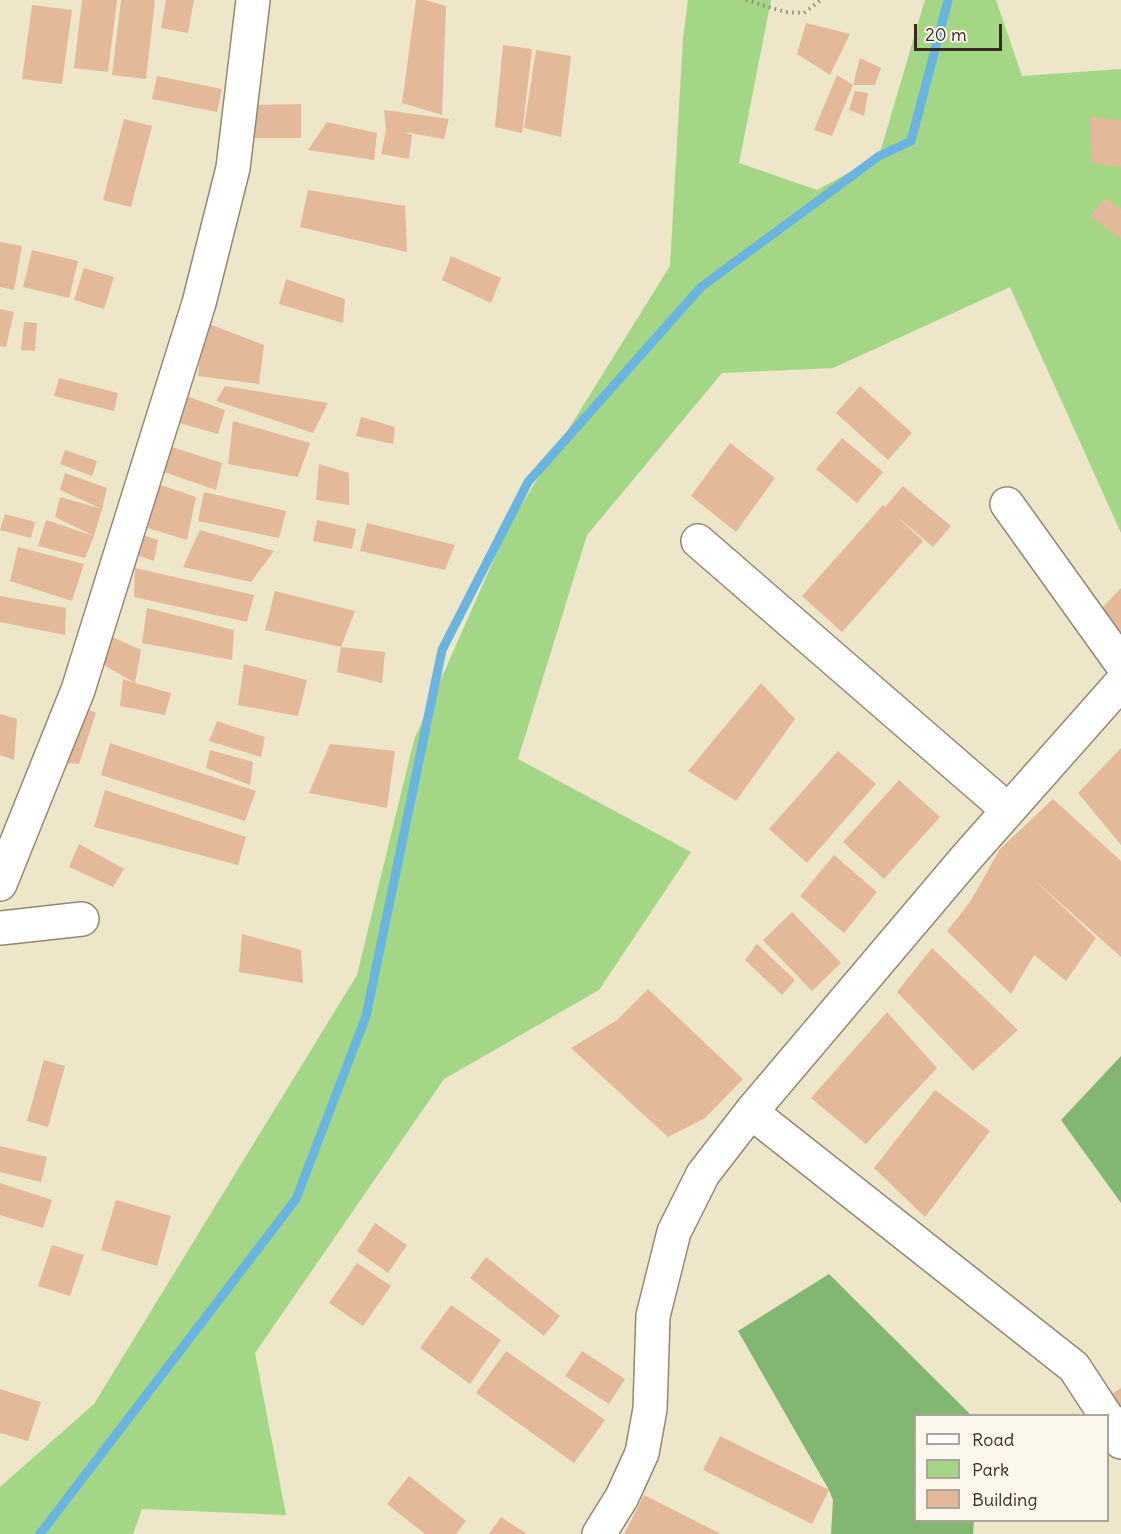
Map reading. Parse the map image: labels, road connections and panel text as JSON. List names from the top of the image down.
{
  "legend": ["Road", "Park", "Building"],
  "scale_bar": "20 m"
}
